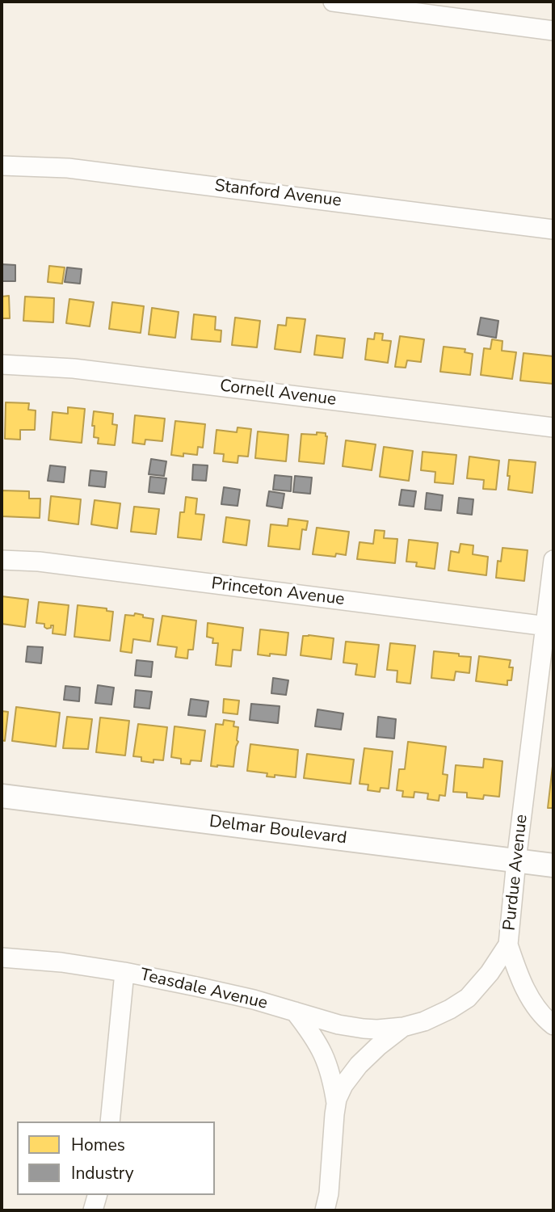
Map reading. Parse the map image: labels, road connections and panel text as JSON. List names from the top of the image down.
{
  "streets": {
    "main road": ["Delmar Boulevard"],
    "street": [
      "Stanford Avenue",
      "Cornell Avenue",
      "Princeton Avenue",
      "Purdue Avenue",
      "Teasdale Avenue"
    ]
  },
  "crossings": [
    ["Princeton Avenue", "Purdue Avenue"],
    ["Delmar Boulevard", "Purdue Avenue"],
    ["Purdue Avenue", "Teasdale Avenue"]
  ],
  "legend": ["Homes", "Industry"]
}
